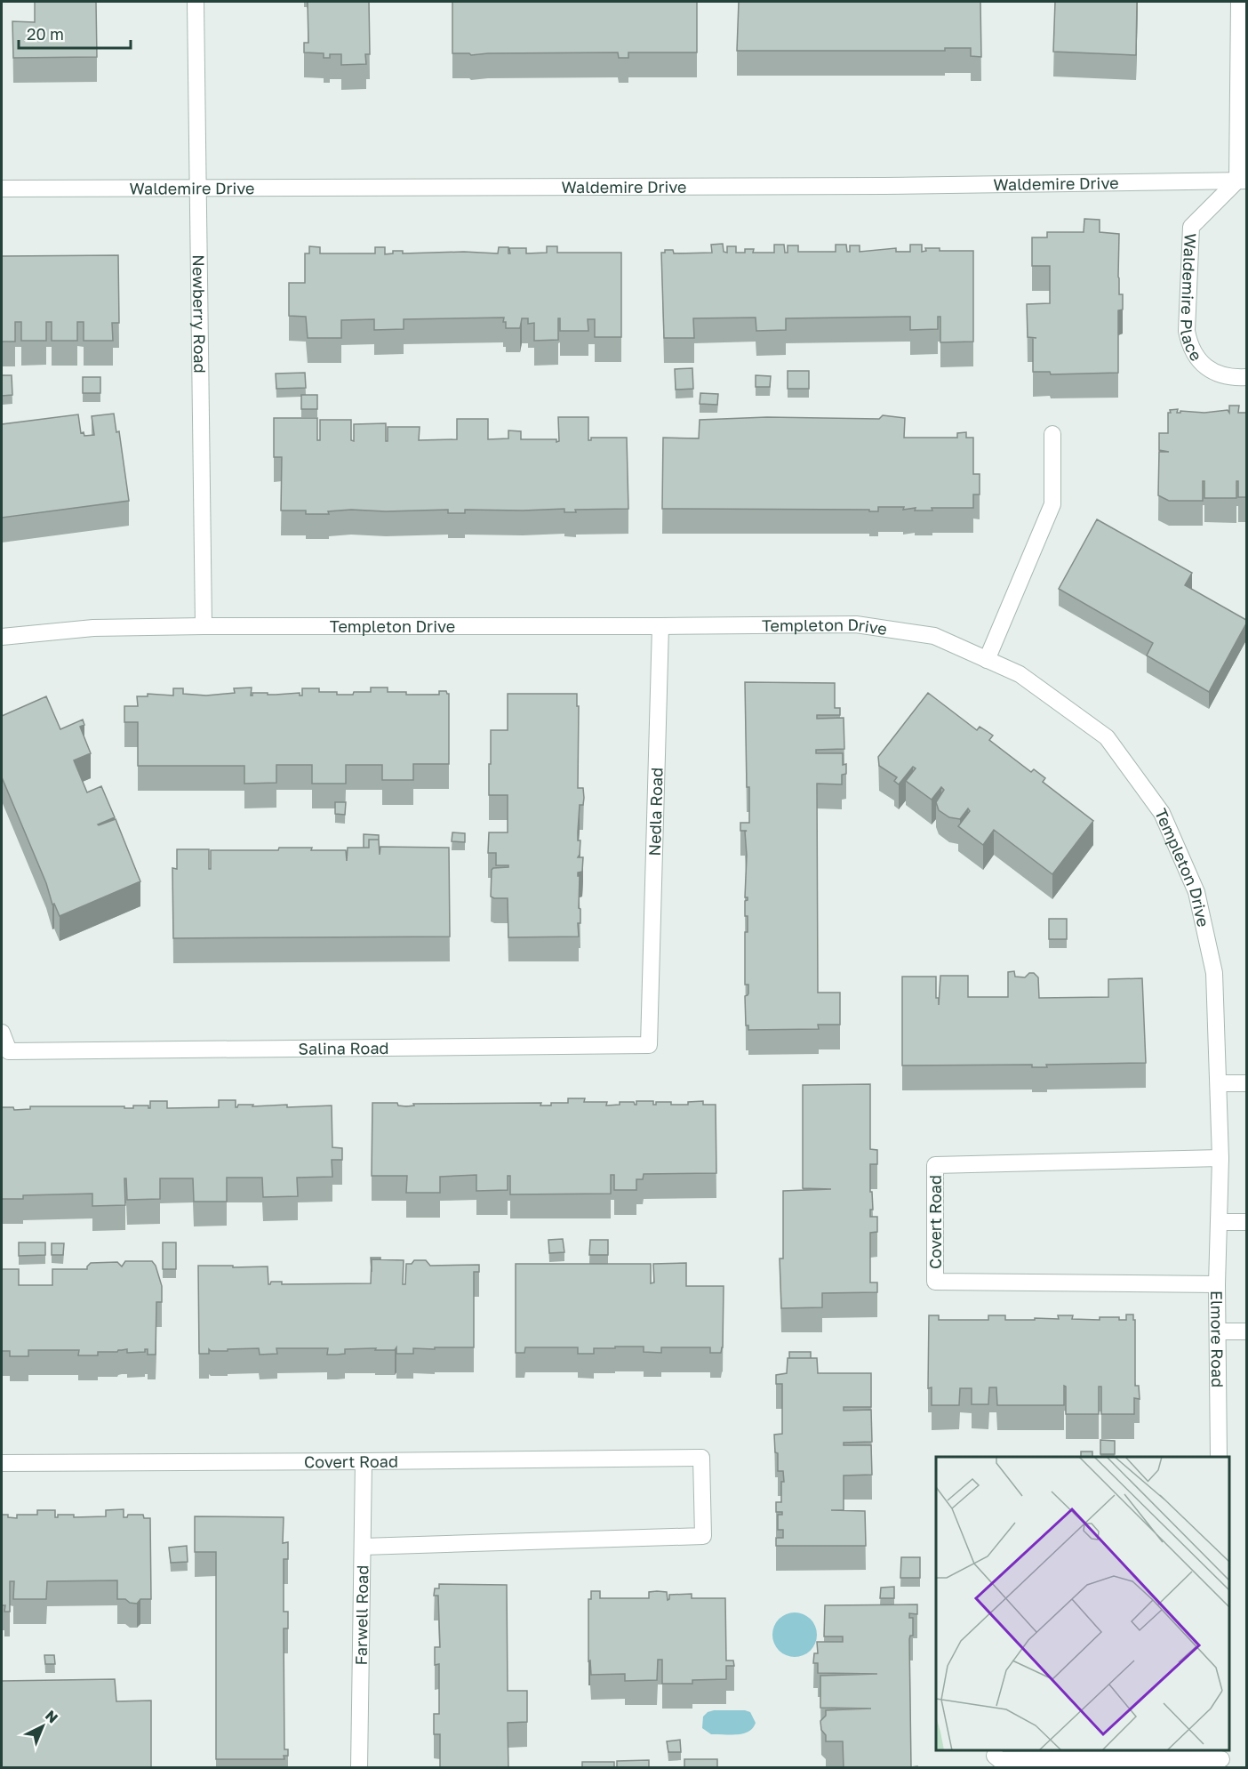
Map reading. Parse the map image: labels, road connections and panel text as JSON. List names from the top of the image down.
{
  "streets": {
    "street": [
      "Waldemire Drive",
      "Waldemire Place",
      "Newberry Road",
      "Templeton Drive",
      "Nedla Road",
      "Salina Road",
      "Covert Road",
      "Elmore Road",
      "Farwell Road"
    ]
  },
  "crossings": [
    ["Waldemire Drive", "Waldemire Place"],
    ["Waldemire Drive", "Newberry Road"],
    ["Newberry Road", "Templeton Drive"],
    ["Templeton Drive", "Nedla Road"],
    ["Templeton Drive", "Covert Road"],
    ["Templeton Drive", "Elmore Road"],
    ["Nedla Road", "Salina Road"],
    ["Covert Road", "Elmore Road"],
    ["Covert Road", "Farwell Road"]
  ],
  "scale_bar": "20 m",
  "north": "top right"
}
